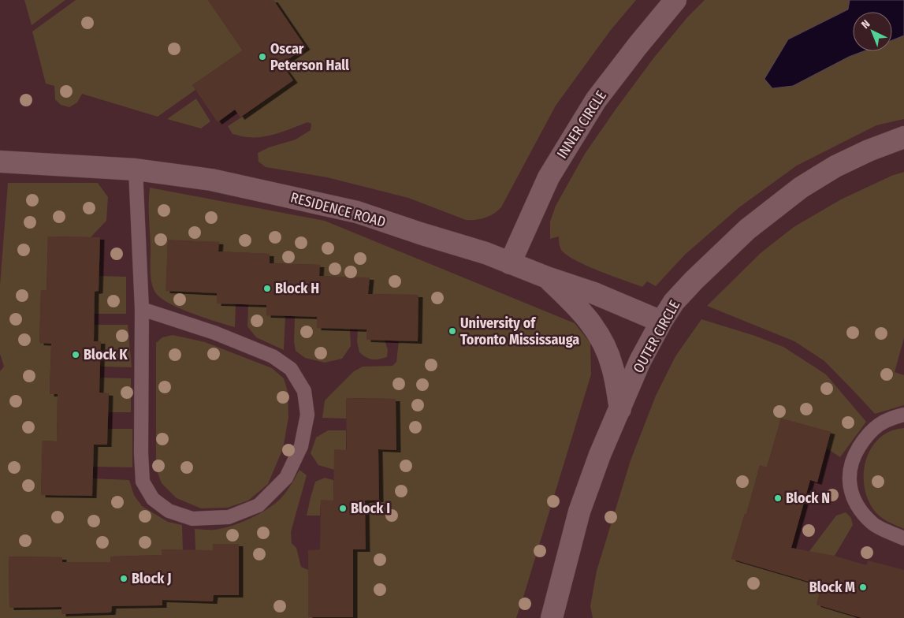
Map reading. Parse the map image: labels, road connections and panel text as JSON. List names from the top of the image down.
{
  "streets": {
    "street": ["INNER CIRCLE", "RESIDENCE ROAD", "OUTER CIRCLE"]
  },
  "crossings": [
    ["INNER CIRCLE", "RESIDENCE ROAD"],
    ["RESIDENCE ROAD", "OUTER CIRCLE"]
  ],
  "places": [
    "Oscar Peterson Hall",
    "Block H",
    "University of Toronto Mississauga",
    "Block K",
    "Block N",
    "Block I",
    "Block J",
    "Block M"
  ],
  "north": "top left"
}
